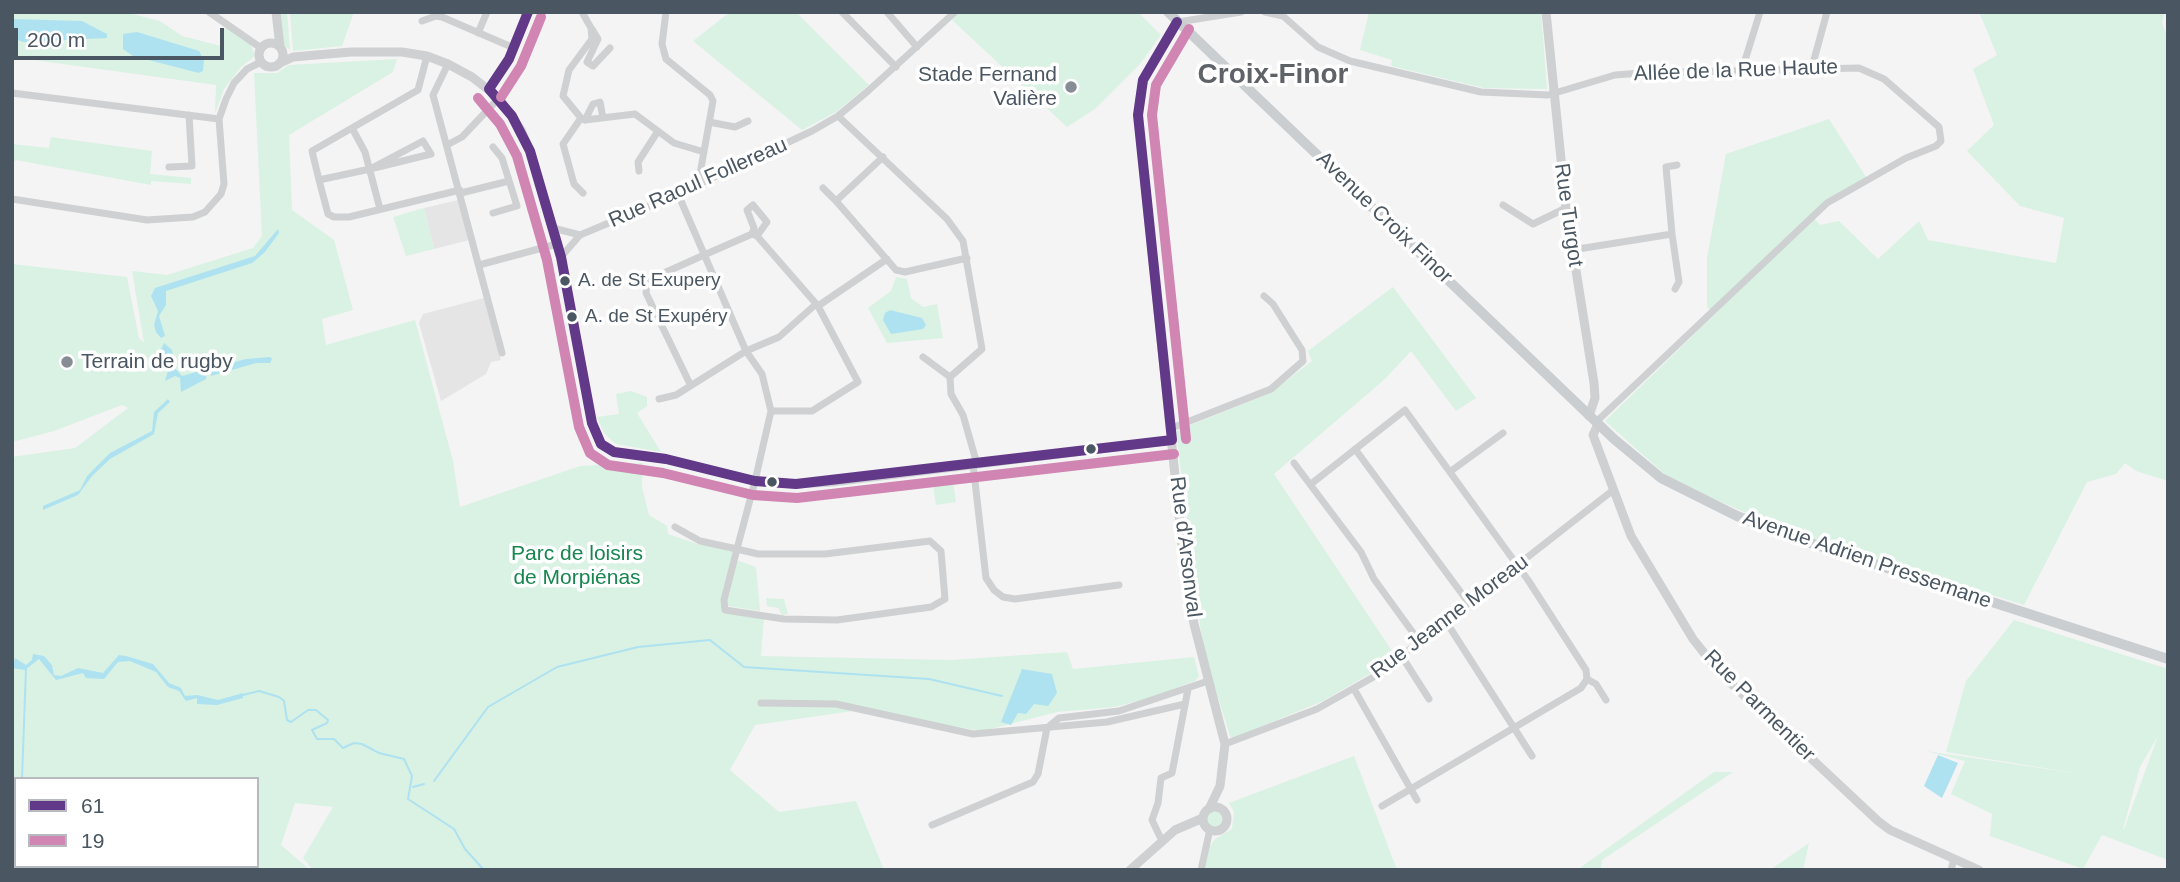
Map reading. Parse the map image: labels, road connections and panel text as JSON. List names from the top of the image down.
{
  "streets": {
    "main road": ["Avenue Croix Finor", "Avenue Adrien Pressemane"],
    "street": [
      "Allée de la Rue Haute",
      "Rue Raoul Follereau",
      "Rue Turgot",
      "Rue d'Arsonval",
      "Rue Jeanne Moreau",
      "Rue Parmentier"
    ]
  },
  "crossings": [
    ["Allée de la Rue Haute", "Rue Turgot"],
    ["Allée de la Rue Haute", "Avenue Croix Finor"],
    ["Allée de la Rue Haute", "Avenue Adrien Pressemane"],
    ["Allée de la Rue Haute", "Rue Parmentier"],
    ["Rue Turgot", "Avenue Croix Finor"],
    ["Rue Turgot", "Avenue Adrien Pressemane"],
    ["Rue Turgot", "Rue Parmentier"],
    ["Avenue Croix Finor", "Rue d'Arsonval"],
    ["Avenue Croix Finor", "Avenue Adrien Pressemane"],
    ["Avenue Croix Finor", "Rue Parmentier"],
    ["Avenue Adrien Pressemane", "Rue Parmentier"],
    ["Rue Jeanne Moreau", "Rue Parmentier"]
  ],
  "districts": ["Croix-Finor"],
  "parks": ["Parc de loisirs de Morpiénas"],
  "places": [
    "Stade Fernand Valière",
    "A. de St Exupery",
    "A. de St Exupéry",
    "Terrain de rugby"
  ],
  "lines": ["transit line 61", "transit line 19"],
  "legend": ["61", "19"],
  "scale_bar": "200 m"
}
